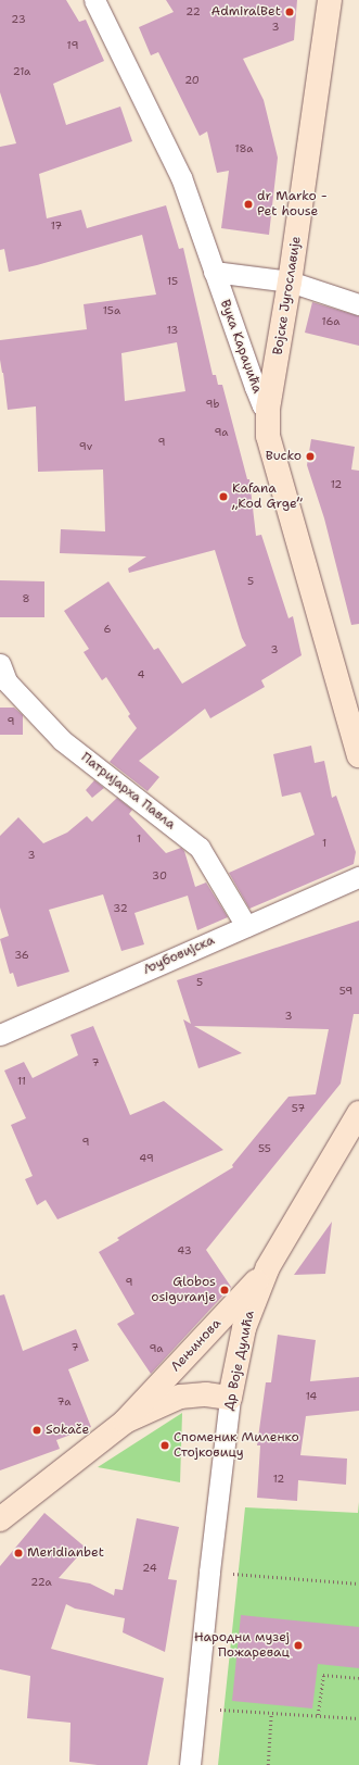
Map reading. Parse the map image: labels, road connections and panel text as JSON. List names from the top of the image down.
{
  "streets": {
    "main road": [
      "Војске Југославије",
      "Вука Караџића",
      "Лењинова",
      "Др Воје Дулића"
    ],
    "street": ["Патријарха Павла", "Љубовијска"]
  },
  "crossings": [
    ["Војске Југославије", "Вука Караџића"],
    ["Патријарха Павла", "Љубовијска"],
    ["Лењинова", "Др Воје Дулића"]
  ],
  "places": [
    "AdmiralBet",
    "dr Marko - Pet house",
    "Bucko",
    "Kafana „Kod Grge”",
    "Globos osiguranje",
    "Sokače",
    "Споменик Миленко Стојковицу",
    "Meridianbet",
    "Народни музеј Пожаревац"
  ],
  "house_numbers": [
    "22",
    "23",
    "3",
    "19",
    "21a",
    "20",
    "18a",
    "17",
    "15",
    "15a",
    "16a",
    "13",
    "9b",
    "9a",
    "9",
    "9v",
    "12",
    "5",
    "8",
    "6",
    "3",
    "4",
    "9",
    "1",
    "1",
    "3",
    "30",
    "32",
    "36",
    "5",
    "59",
    "3",
    "7",
    "11",
    "57",
    "9",
    "55",
    "49",
    "43",
    "9",
    "7",
    "9a",
    "14",
    "7a",
    "12",
    "24",
    "22a"
  ]
}
